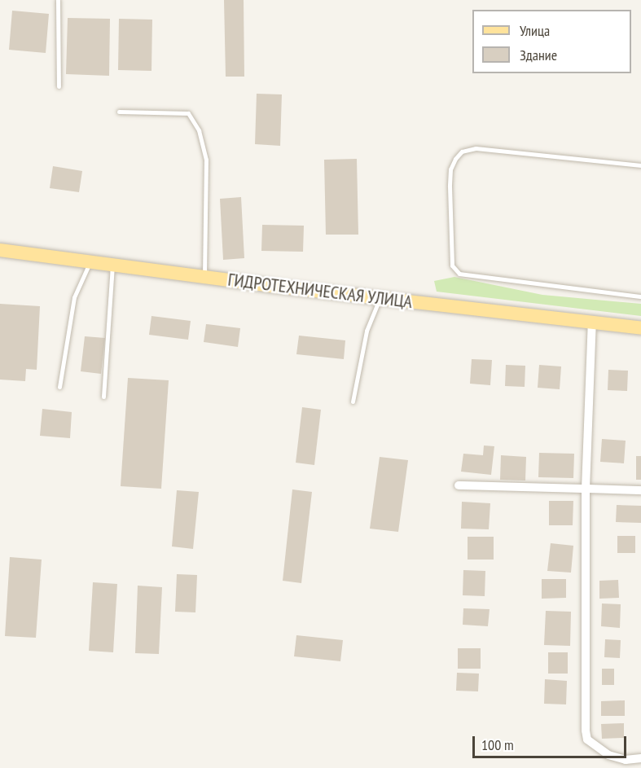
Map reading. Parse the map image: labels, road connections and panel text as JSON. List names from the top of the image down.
{
  "streets": {
    "main road": ["ГИДРОТЕХНИЧЕСКАЯ УЛИЦА"]
  },
  "legend": ["Улица", "Здание"],
  "scale_bar": "100 m"
}
